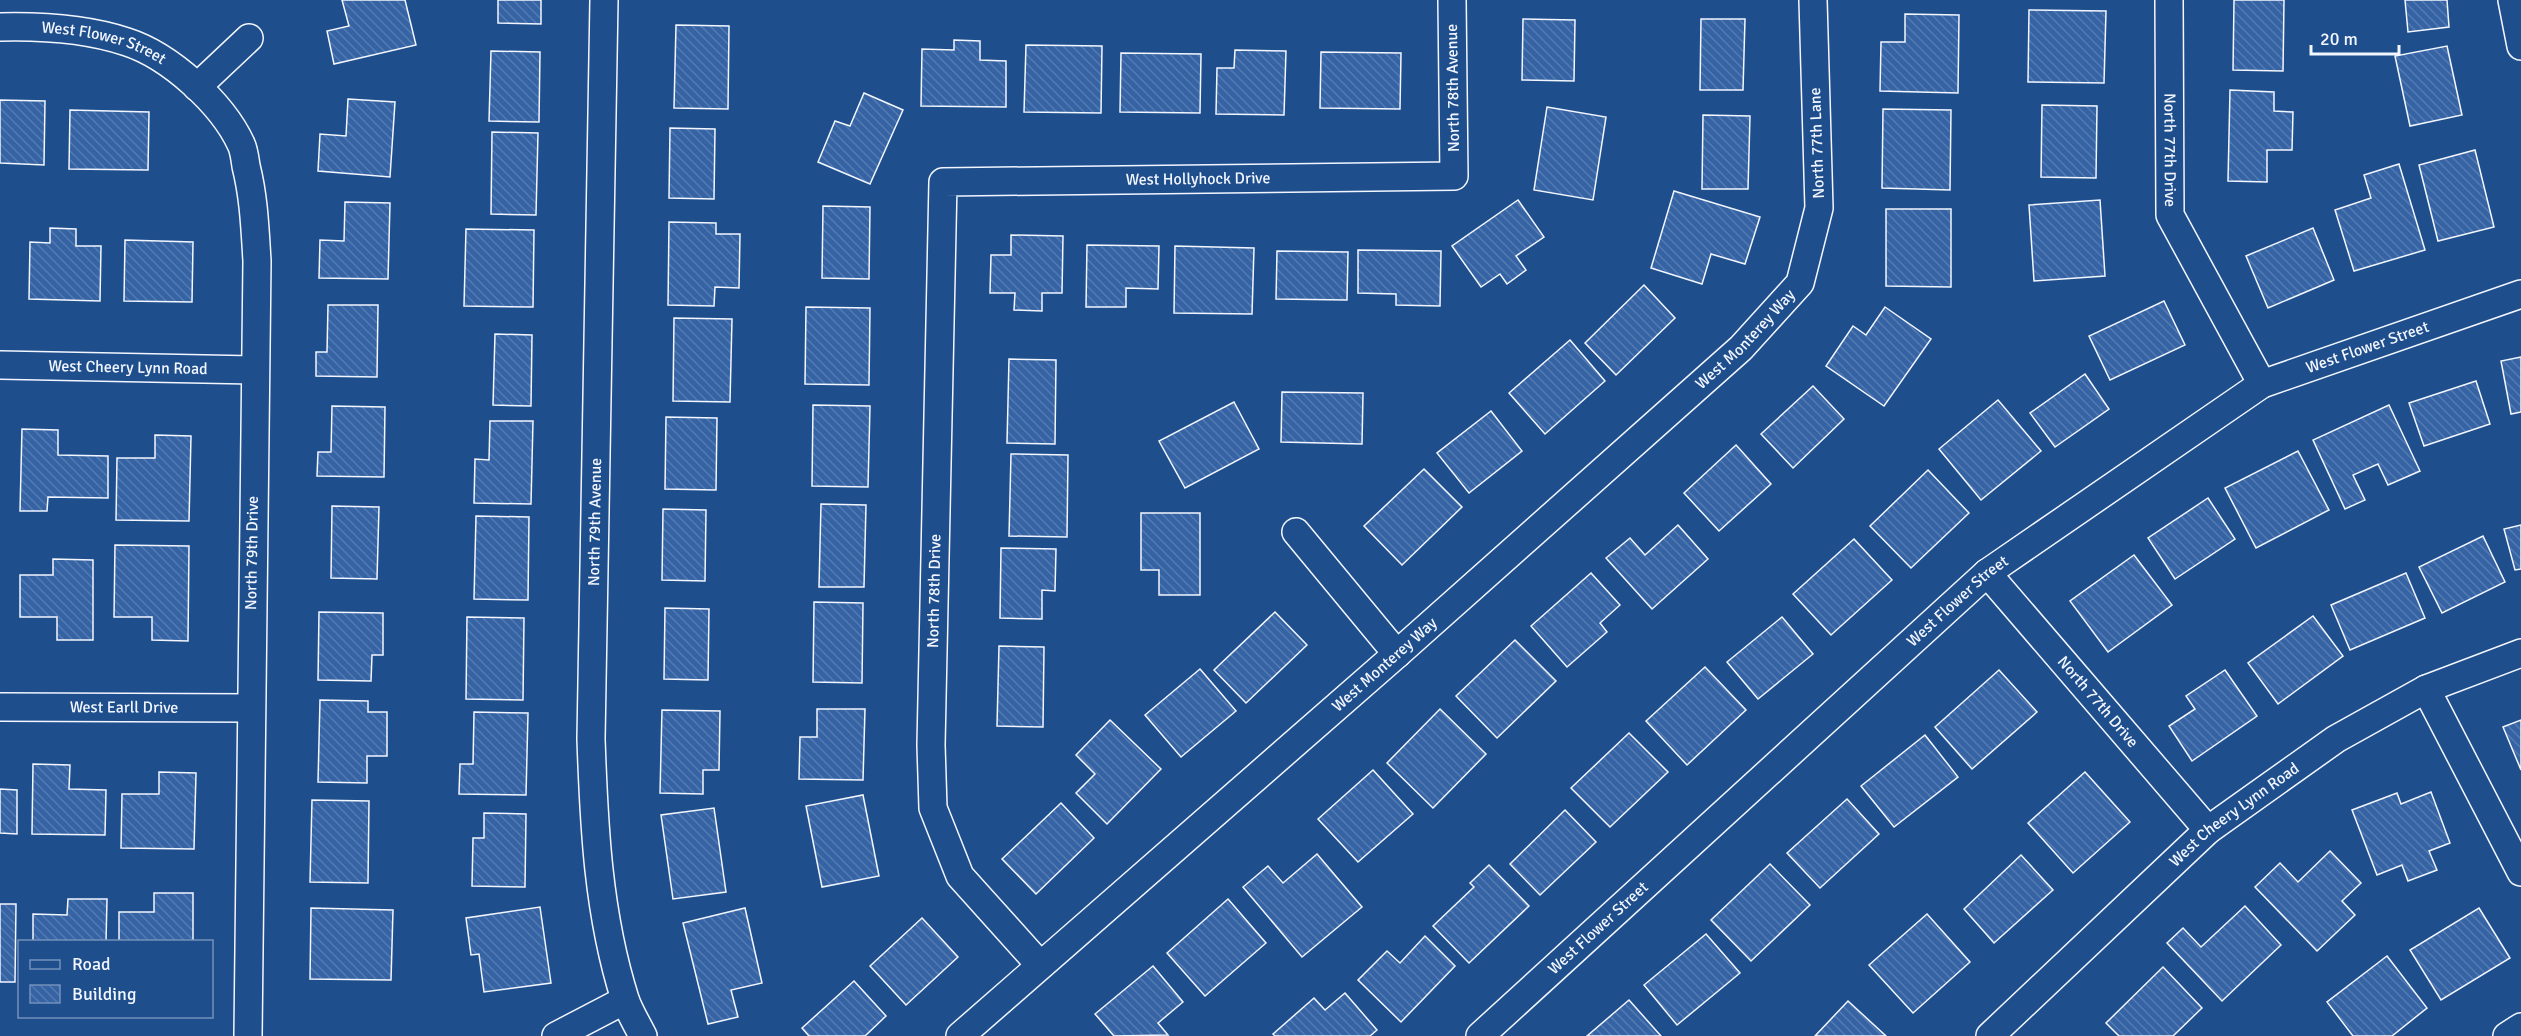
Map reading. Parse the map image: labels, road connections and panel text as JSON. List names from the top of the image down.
{
  "streets": {
    "street": [
      "West Flower Street",
      "North 78th Avenue",
      "North 77th Lane",
      "North 77th Drive",
      "West Hollyhock Drive",
      "West Monterey Way",
      "West Cheery Lynn Road",
      "North 79th Avenue",
      "North 79th Drive",
      "North 78th Drive",
      "West Earll Drive"
    ]
  },
  "crossings": [
    ["West Flower Street", "North 77th Drive"],
    ["West Flower Street", "North 79th Drive"],
    ["North 78th Avenue", "West Hollyhock Drive"],
    ["North 77th Lane", "West Monterey Way"],
    ["North 77th Drive", "West Cheery Lynn Road"],
    ["West Hollyhock Drive", "North 78th Drive"],
    ["West Monterey Way", "North 78th Drive"],
    ["West Cheery Lynn Road", "North 79th Drive"],
    ["North 79th Drive", "West Earll Drive"]
  ],
  "legend": ["Road", "Building"],
  "scale_bar": "20 m"
}
